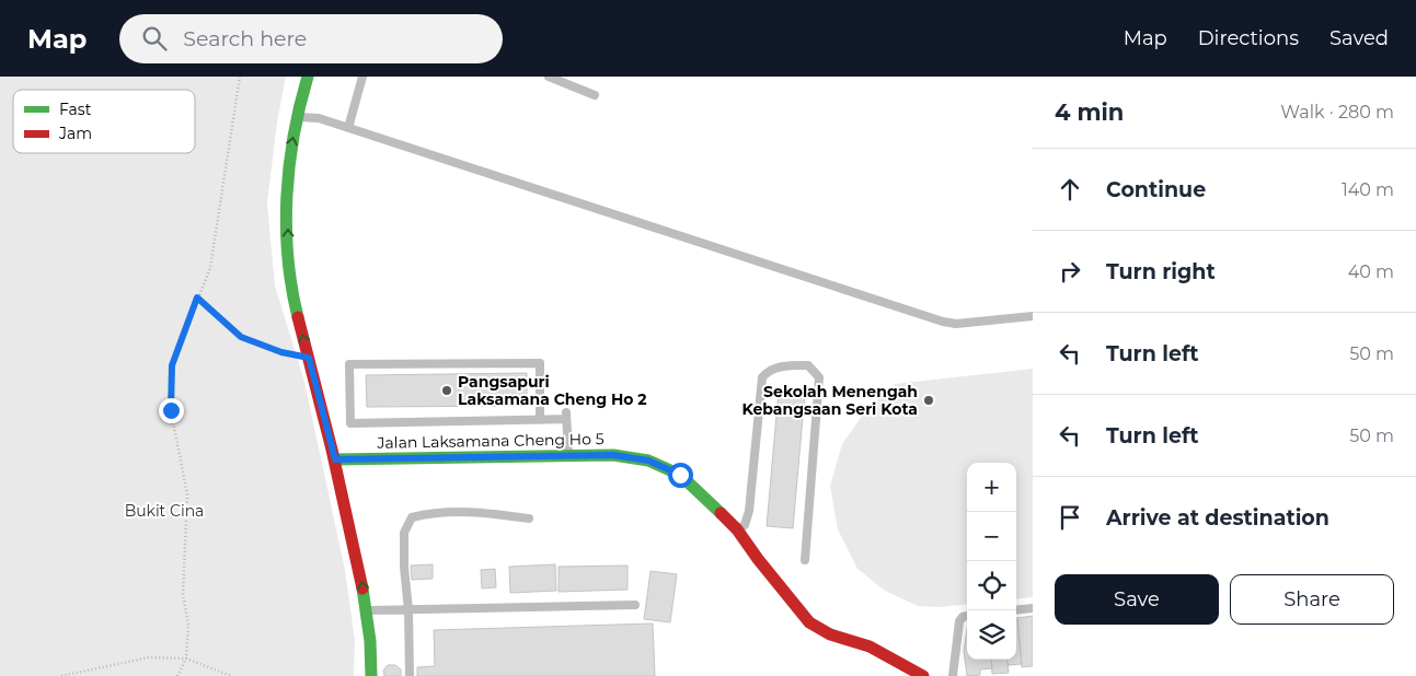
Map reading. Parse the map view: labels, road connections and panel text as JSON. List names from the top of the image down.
{
  "streets": {
    "street": ["Jalan Laksamana Cheng Ho 5"]
  },
  "parks": ["Bukit Cina"],
  "places": ["Pangsapuri Laksamana Cheng Ho 2", "Sekolah Menengah Kebangsaan Seri Kota"],
  "legend": ["Fast", "Jam"],
  "page": {
    "header": "Map",
    "search": "Search here",
    "nav": ["Map", "Directions", "Saved"],
    "heading": ["4 min", "Walk · 280 m"],
    "list": [
      ["Continue", "140 m"],
      ["Turn right", "40 m"],
      ["Turn left", "50 m"],
      ["Turn left", "50 m"],
      "Arrive at destination"
    ],
    "map_buttons": ["+", "−"],
    "buttons": ["Save", "Share"]
  }
}
